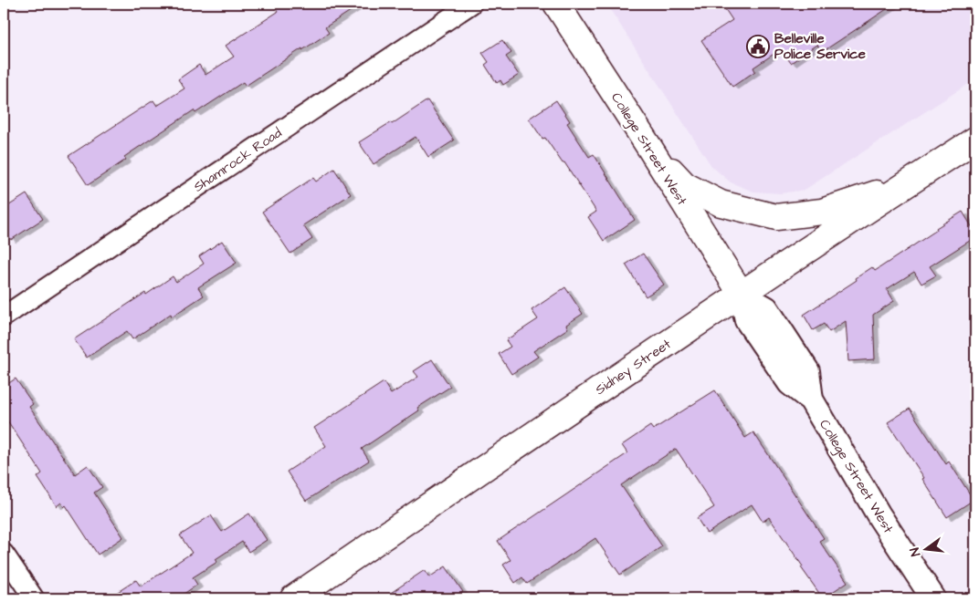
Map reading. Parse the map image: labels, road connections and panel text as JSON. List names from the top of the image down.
{
  "streets": {
    "main road": ["College Street West", "Sidney Street"],
    "street": ["Shamrock Road"]
  },
  "crossings": [
    ["College Street West", "Sidney Street"]
  ],
  "places": {
    "public building": ["Belleville Police Service"]
  },
  "north": "left"
}
